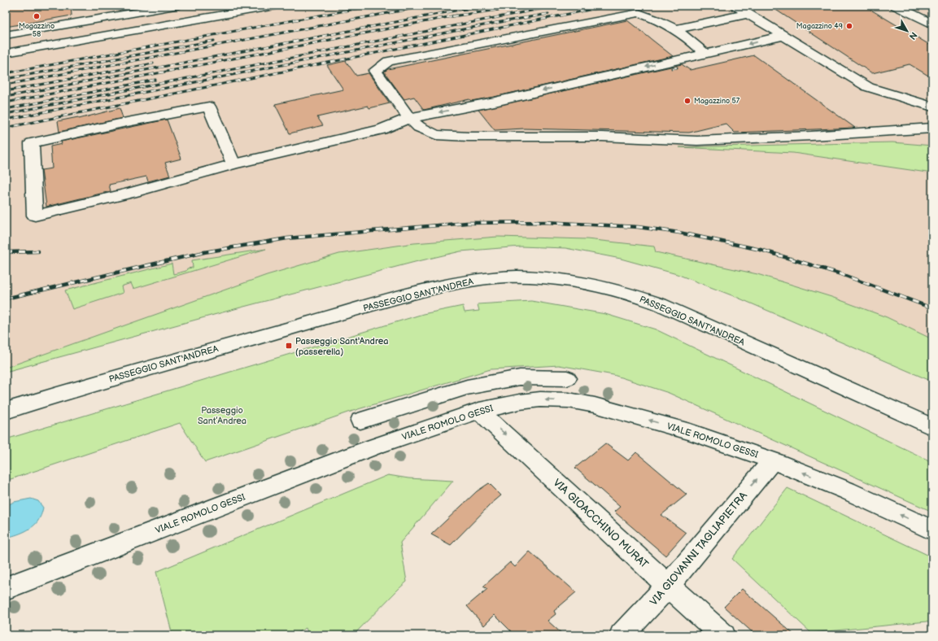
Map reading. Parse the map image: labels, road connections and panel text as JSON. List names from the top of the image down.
{
  "streets": {
    "street": [
      "PASSEGGIO SANT'ANDREA",
      "VIALE ROMOLO GESSI",
      "VIA GIOACCHINO MURAT",
      "VIA GIOVANNI TAGLIAPIETRA"
    ]
  },
  "crossings": [
    ["VIALE ROMOLO GESSI", "VIA GIOACCHINO MURAT"],
    ["VIALE ROMOLO GESSI", "VIA GIOVANNI TAGLIAPIETRA"],
    ["VIA GIOACCHINO MURAT", "VIA GIOVANNI TAGLIAPIETRA"]
  ],
  "one_way": ["VIALE ROMOLO GESSI", "VIA GIOACCHINO MURAT", "VIA GIOVANNI TAGLIAPIETRA"],
  "parks": ["Passeggio Sant’Andrea"],
  "places": {
    "other": ["Magazzino 58", "Magazzino 49", "Magazzino 57"],
    "transit": ["Passeggio Sant'Andrea (passerella)"]
  },
  "north": "bottom right"
}
